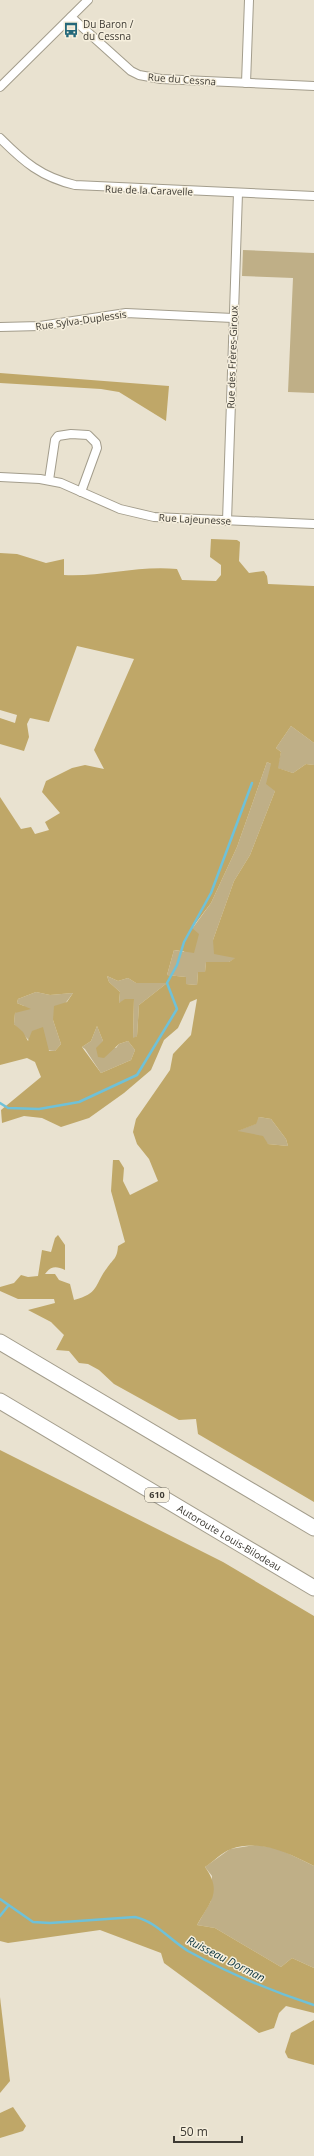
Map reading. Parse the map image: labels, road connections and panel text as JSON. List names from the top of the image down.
{
  "streets": {
    "highway": ["610", "Autoroute Louis-Bilodeau"],
    "street": [
      "Rue du Cessna",
      "Rue de la Caravelle",
      "Rue Sylva-Duplessis",
      "Rue des Frères-Giroux",
      "Rue Lajeunesse"
    ]
  },
  "crossings": [
    ["Rue de la Caravelle", "Rue des Frères-Giroux"],
    ["Rue Sylva-Duplessis", "Rue des Frères-Giroux"],
    ["Rue des Frères-Giroux", "Rue Lajeunesse"]
  ],
  "water": ["Ruisseau Dorman"],
  "places": {
    "bus stop": ["Du Baron / du Cessna"]
  },
  "scale_bar": "50 m"
}
